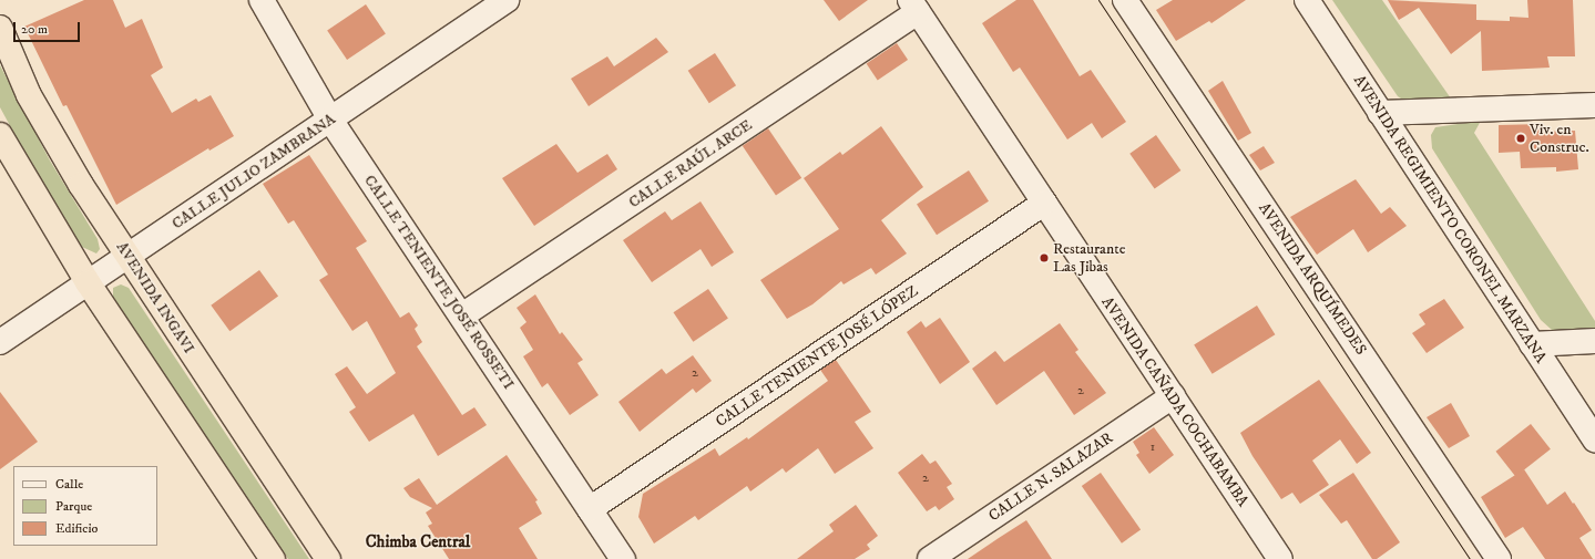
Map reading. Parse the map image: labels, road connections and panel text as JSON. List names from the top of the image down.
{
  "streets": {
    "highway": ["AVENIDA INGAVI"],
    "street": [
      "CALLE RAÚL ARCE",
      "CALLE JULIO ZAMBRANA",
      "AVENIDA REGIMIENTO CORONEL MARZANA",
      "AVENIDA ARQUÍMEDES",
      "CALLE TENIENTE JOSÉ ROSSETI",
      "CALLE TENIENTE JOSÉ LÓPEZ",
      "AVENIDA CAÑADA COCHABAMBA",
      "CALLE N. SALAZAR"
    ]
  },
  "crossings": [
    ["CALLE RAÚL ARCE", "CALLE TENIENTE JOSÉ ROSSETI"],
    ["CALLE RAÚL ARCE", "AVENIDA CAÑADA COCHABAMBA"],
    ["CALLE JULIO ZAMBRANA", "CALLE TENIENTE JOSÉ ROSSETI"],
    ["CALLE JULIO ZAMBRANA", "AVENIDA INGAVI"],
    ["CALLE TENIENTE JOSÉ ROSSETI", "CALLE TENIENTE JOSÉ LÓPEZ"],
    ["CALLE TENIENTE JOSÉ LÓPEZ", "AVENIDA CAÑADA COCHABAMBA"],
    ["AVENIDA CAÑADA COCHABAMBA", "CALLE N. SALAZAR"]
  ],
  "districts": ["Chimba Central"],
  "places": ["Viv. en Construc.", "Restaurante Las Jibas"],
  "house_numbers": [
    "2",
    "2",
    "1",
    "2"
  ],
  "legend": ["Calle", "Parque", "Edificio"],
  "scale_bar": "20 m"
}
